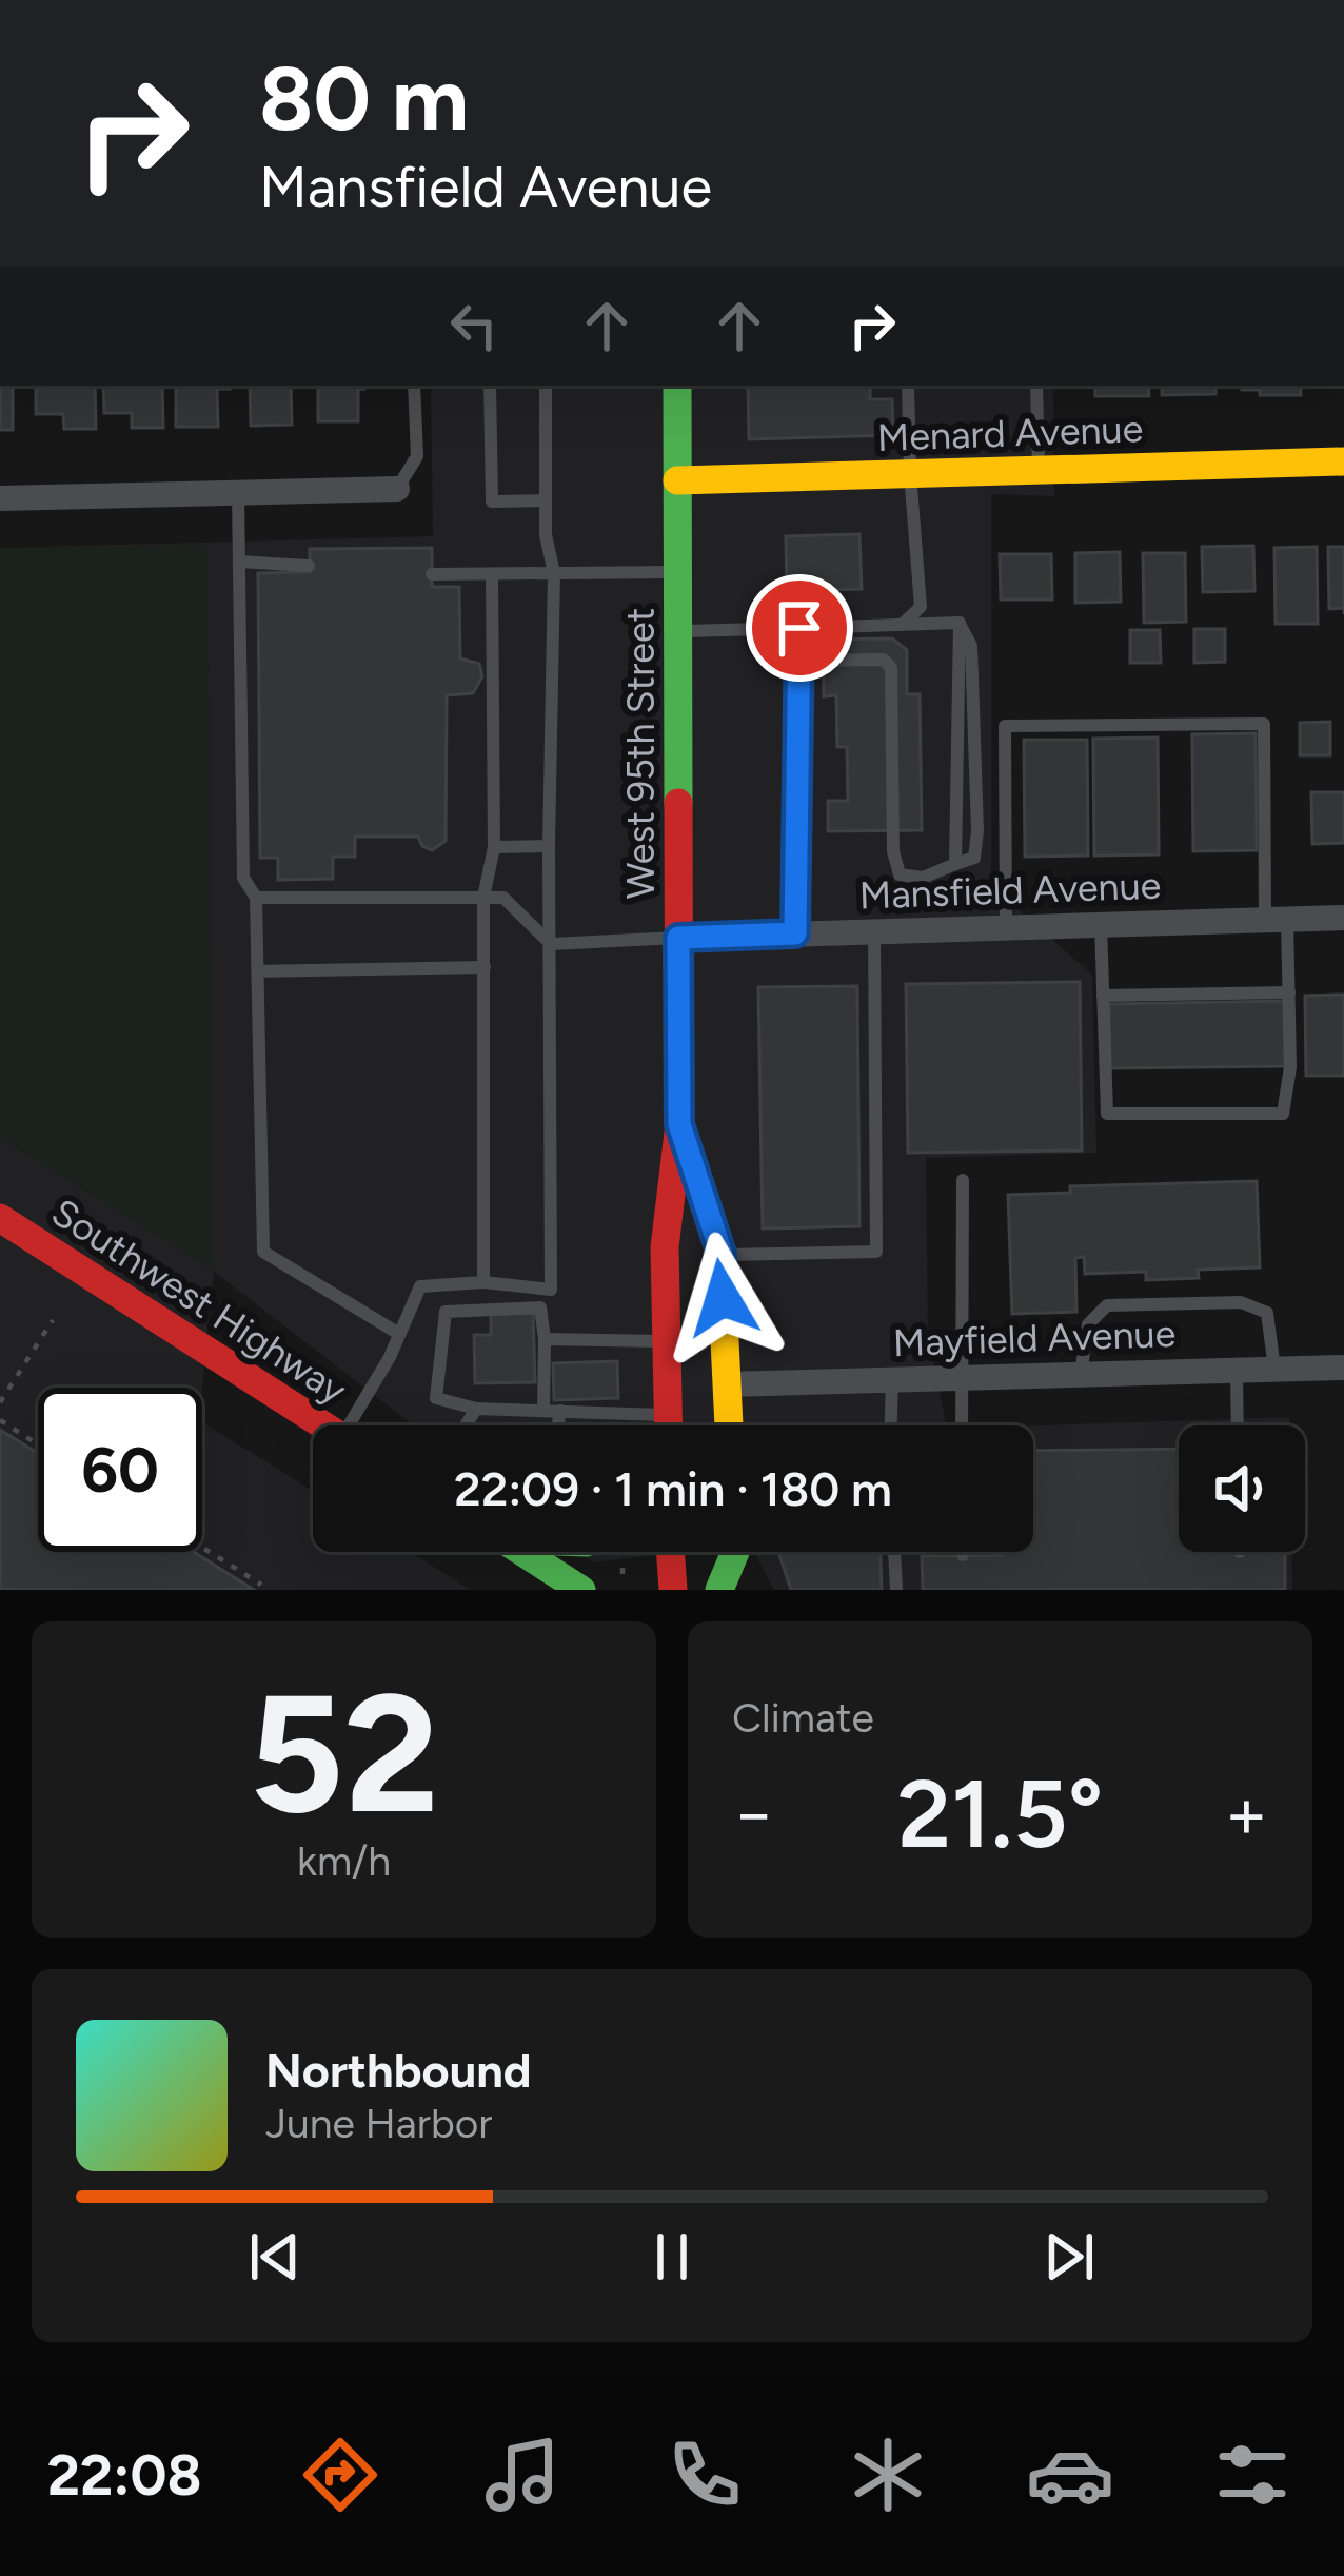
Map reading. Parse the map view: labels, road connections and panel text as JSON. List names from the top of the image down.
{
  "streets": {
    "main road": ["Menard Avenue", "West 95th Street", "Southwest Highway"],
    "street": ["Mansfield Avenue", "Mayfield Avenue"]
  },
  "crossings": [
    ["Menard Avenue", "West 95th Street"],
    ["West 95th Street", "Mansfield Avenue"],
    ["West 95th Street", "Mayfield Avenue"]
  ],
  "page": {
    "turn": ["80 m", "Mansfield Avenue"],
    "limit": "60",
    "trip": "22:09 · 1 min · 180 m",
    "tile": [
      ["52", "km/h"],
      "Climate"
    ],
    "heat": ["−", "21.5°", "+"],
    "song": ["Northbound", "June Harbor"],
    "tabs": "22:08"
  }
}
